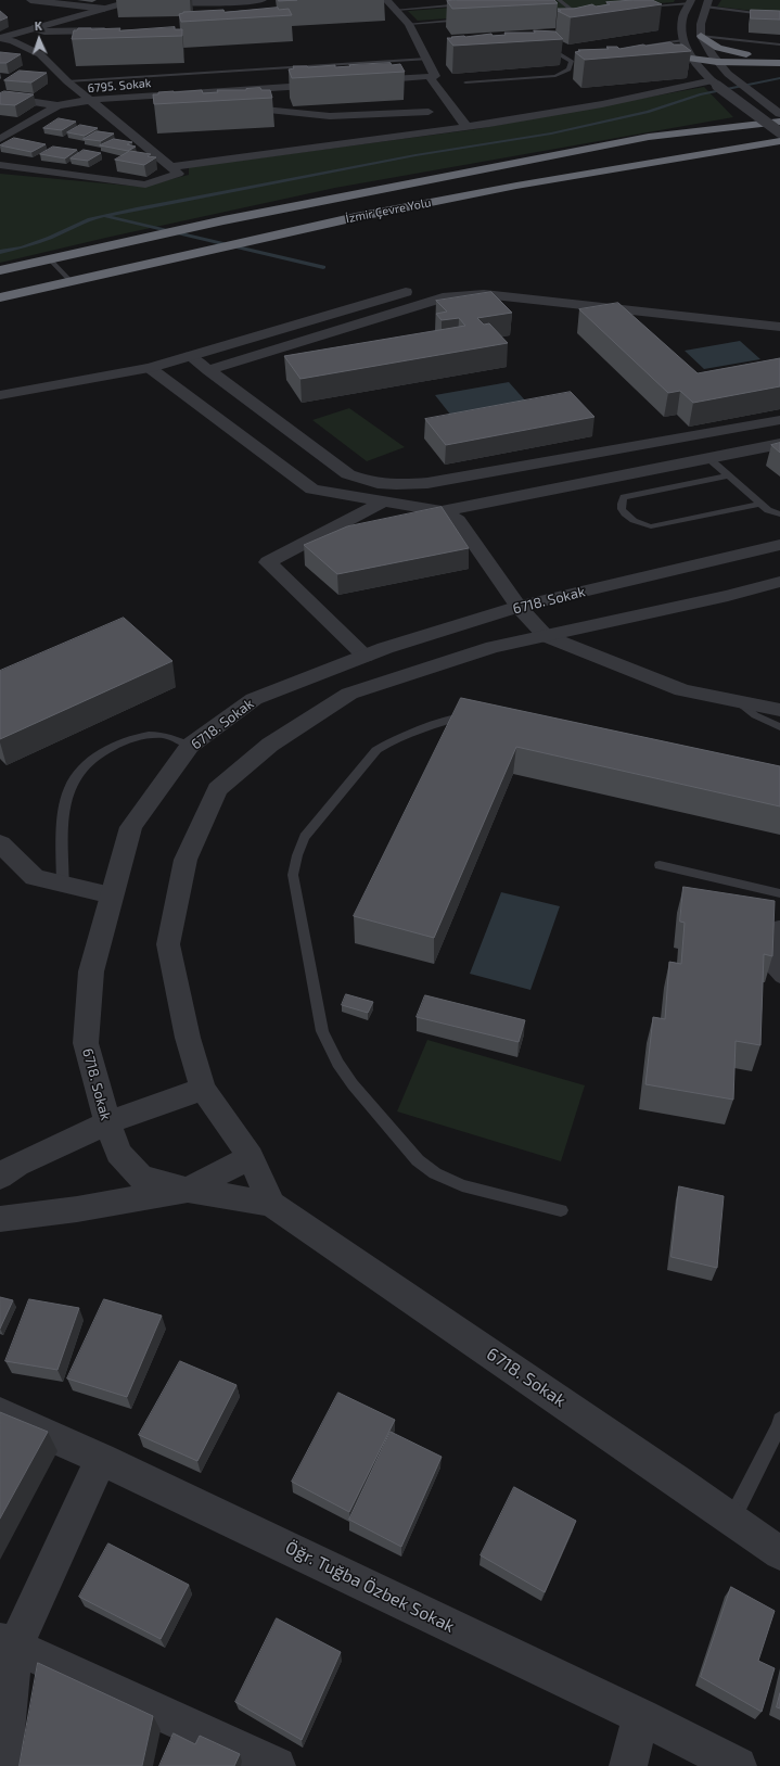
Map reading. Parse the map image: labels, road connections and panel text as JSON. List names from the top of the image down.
{
  "streets": {
    "highway": ["İzmir Çevre Yolu"],
    "street": ["6795. Sokak", "6718. Sokak", "Öğr. Tuğba Özbek Sokak"]
  },
  "north": "top"
}
